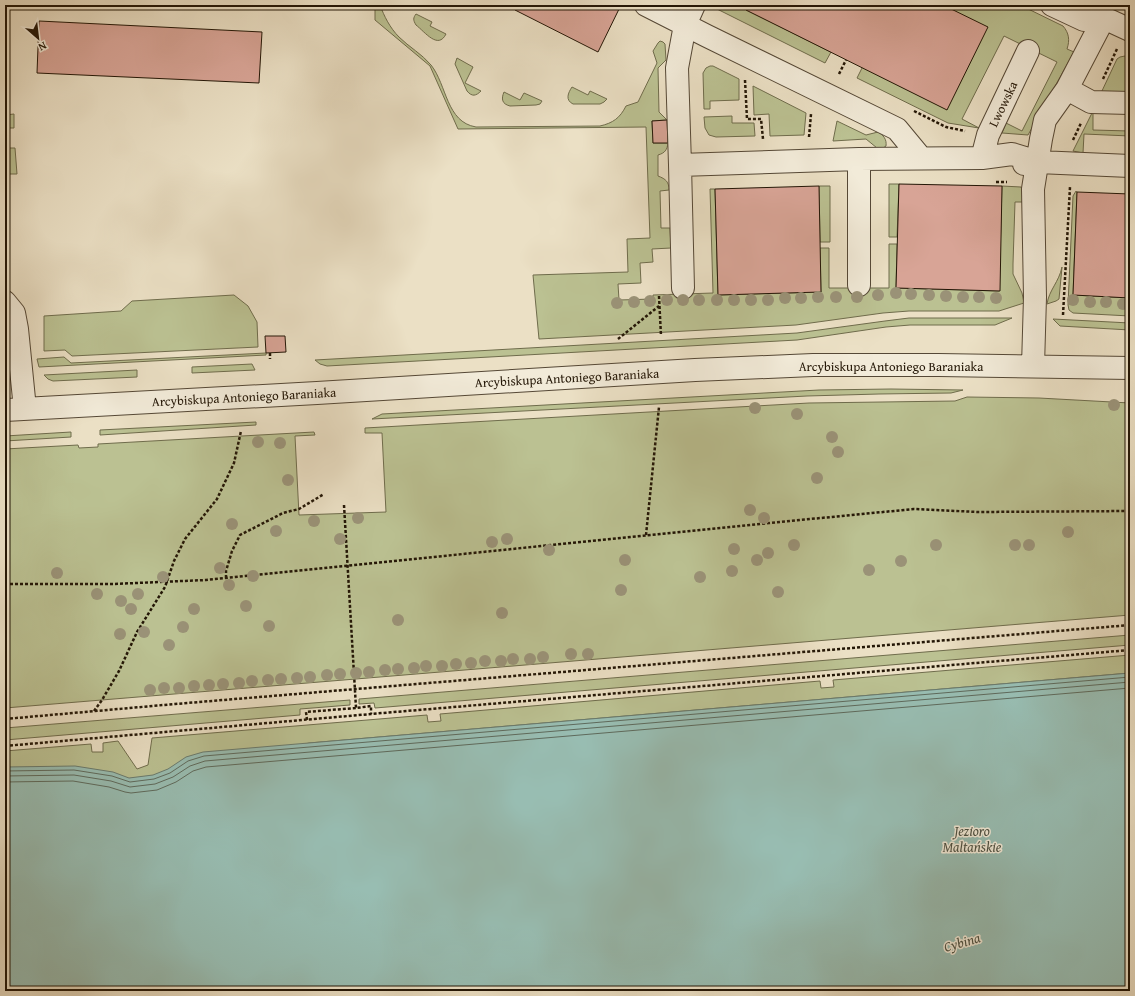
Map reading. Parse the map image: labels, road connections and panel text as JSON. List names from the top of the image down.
{
  "streets": {
    "street": ["Lwowska", "Arcybiskupa Antoniego Baraniaka"]
  },
  "water": ["Jezioro Maltańskie", "Cybina"],
  "north": "bottom right"
}
